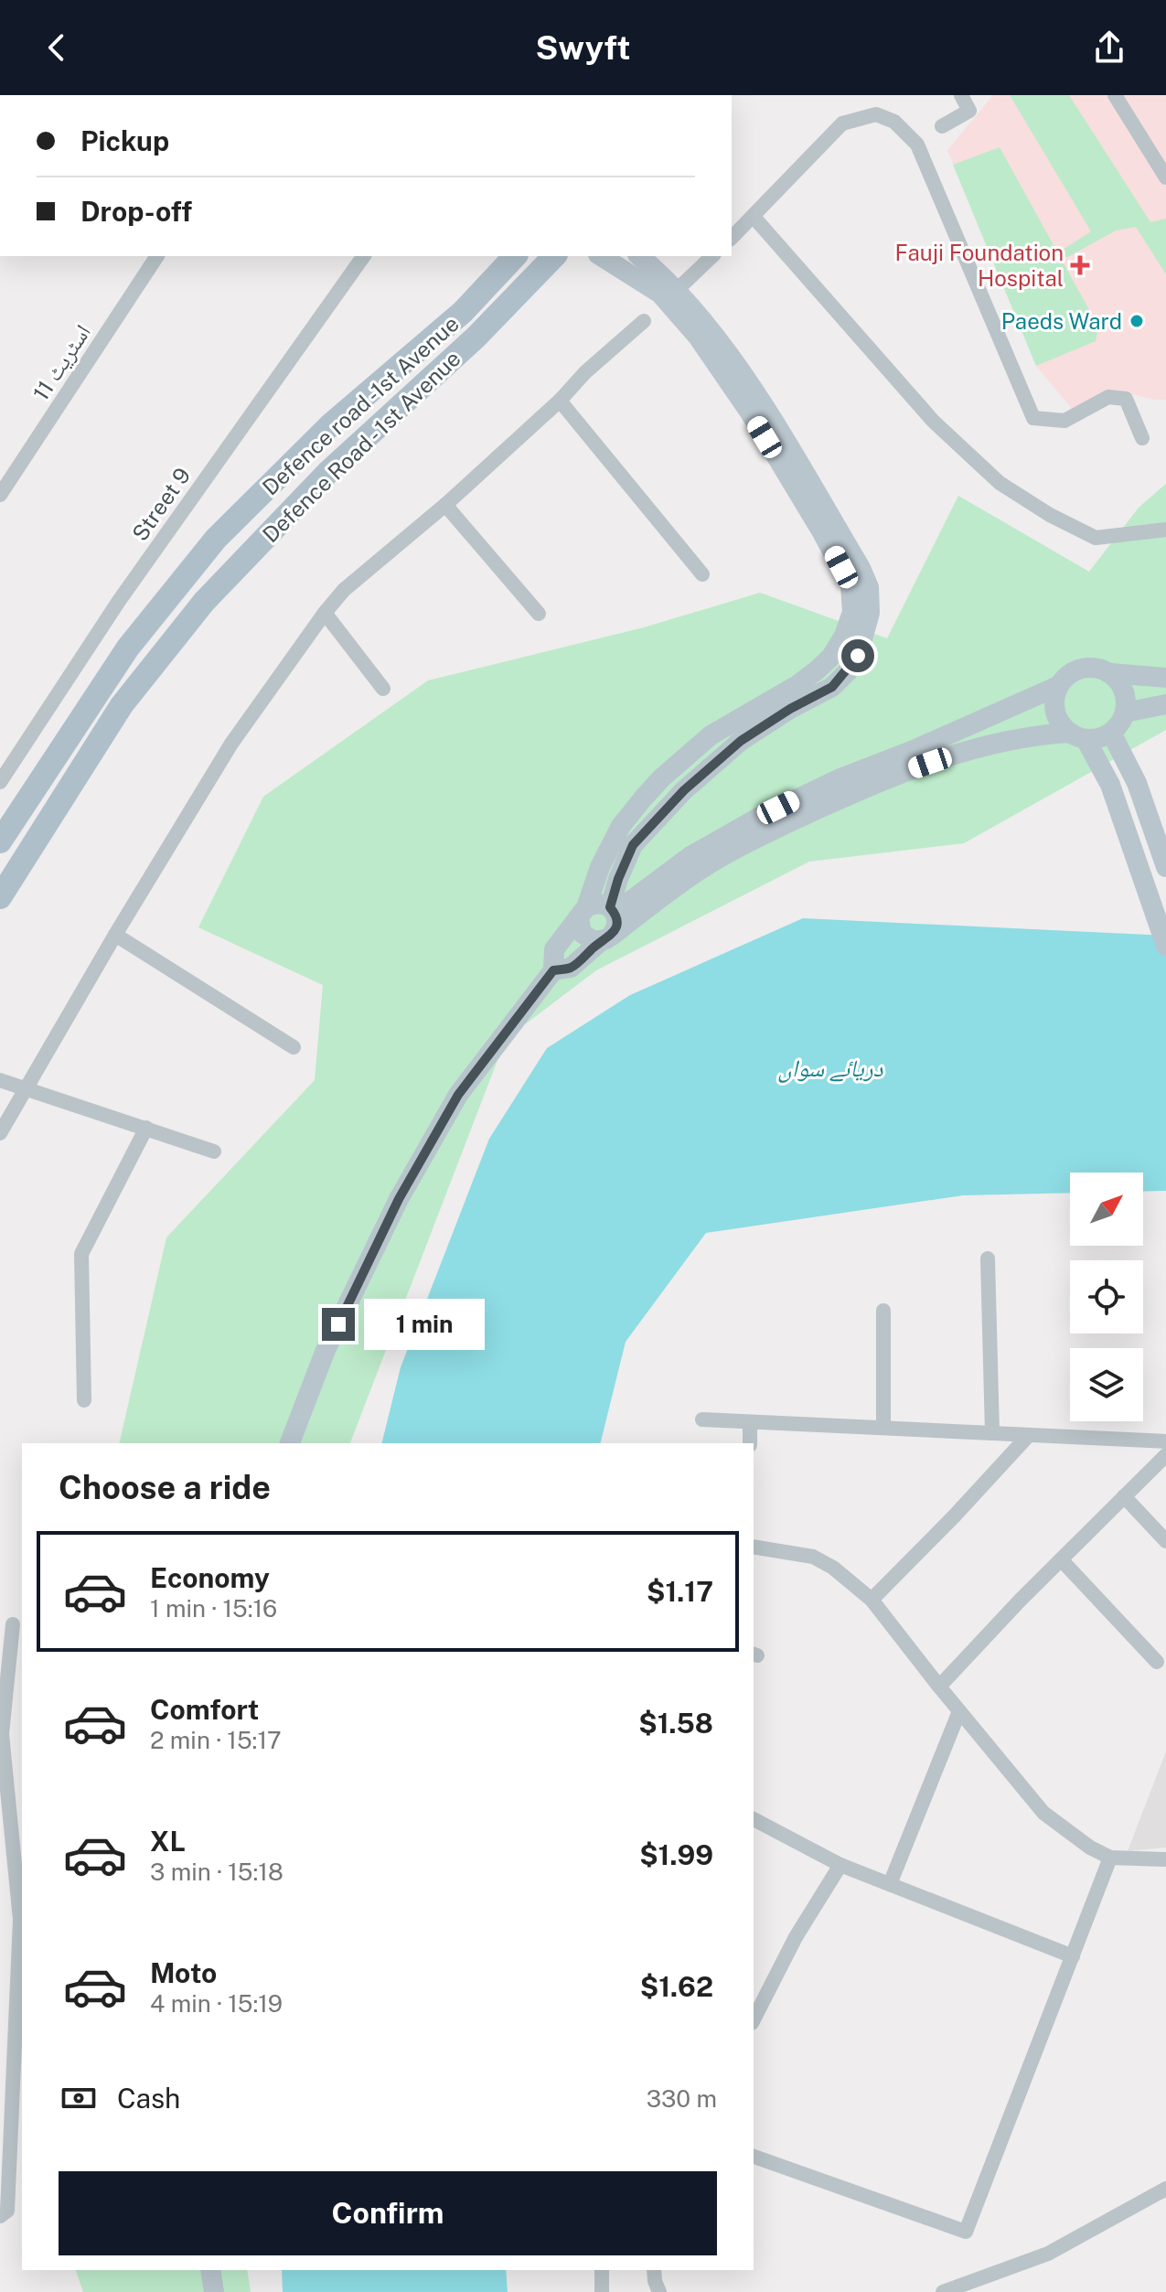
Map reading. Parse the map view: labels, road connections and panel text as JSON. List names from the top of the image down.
{
  "streets": {
    "main road": ["Defence road -1st Avenue", "Defence Road - 1st Avenue"],
    "street": ["اسٹریٹ 11", "Street 9"]
  },
  "water": ["دریائے سواں"],
  "places": {
    "health": ["Fauji Foundation Hospital"],
    "other": ["Paeds Ward"]
  },
  "north": "top right",
  "page": {
    "header": "Swyft",
    "banner": ["Pickup", "Drop-off"],
    "bubble": "1 min",
    "heading": "Choose a ride",
    "list": [
      {
        "name": "Economy",
        "note": "1 min · 15:16",
        "value": "$1.17"
      },
      {
        "name": "Comfort",
        "note": "2 min · 15:17",
        "value": "$1.58"
      },
      {
        "name": "XL",
        "note": "3 min · 15:18",
        "value": "$1.99"
      },
      {
        "name": "Moto",
        "note": "4 min · 15:19",
        "value": "$1.62"
      }
    ],
    "pay": ["Cash", "330 m"],
    "buttons": "Confirm"
  }
}
